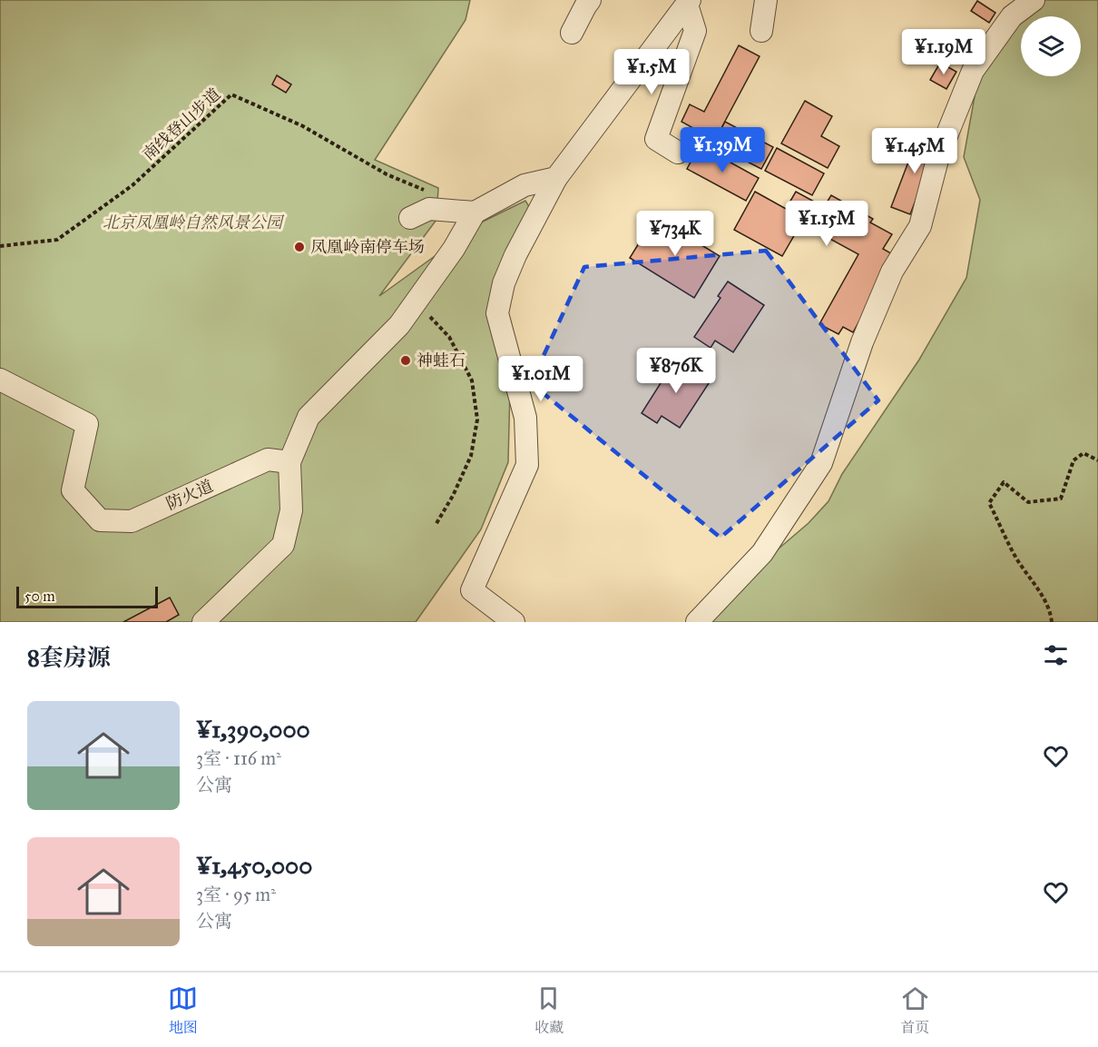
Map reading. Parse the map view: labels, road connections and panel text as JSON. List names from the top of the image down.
{
  "streets": {
    "street": ["防火道"],
    "path": ["南线登山步道"]
  },
  "parks": ["北京凤凰岭自然风景公园"],
  "places": ["凤凰岭南停车场", "神蛙石"],
  "scale_bar": "50 m",
  "page": {
    "price": [
      "¥1.19M",
      "¥1.5M",
      "¥1.39M",
      "¥1.45M",
      "¥1.15M",
      "¥734K",
      "¥876K",
      "¥1.01M"
    ],
    "scale": "50 m",
    "heading": "8套房源",
    "list": [
      {
        "name": "¥1,390,000",
        "note": "3室 · 116 m² · 公寓"
      },
      {
        "name": "¥1,450,000",
        "note": "3室 · 95 m² · 公寓"
      }
    ],
    "tabs": ["地图", "收藏", "首页"]
  }
}
